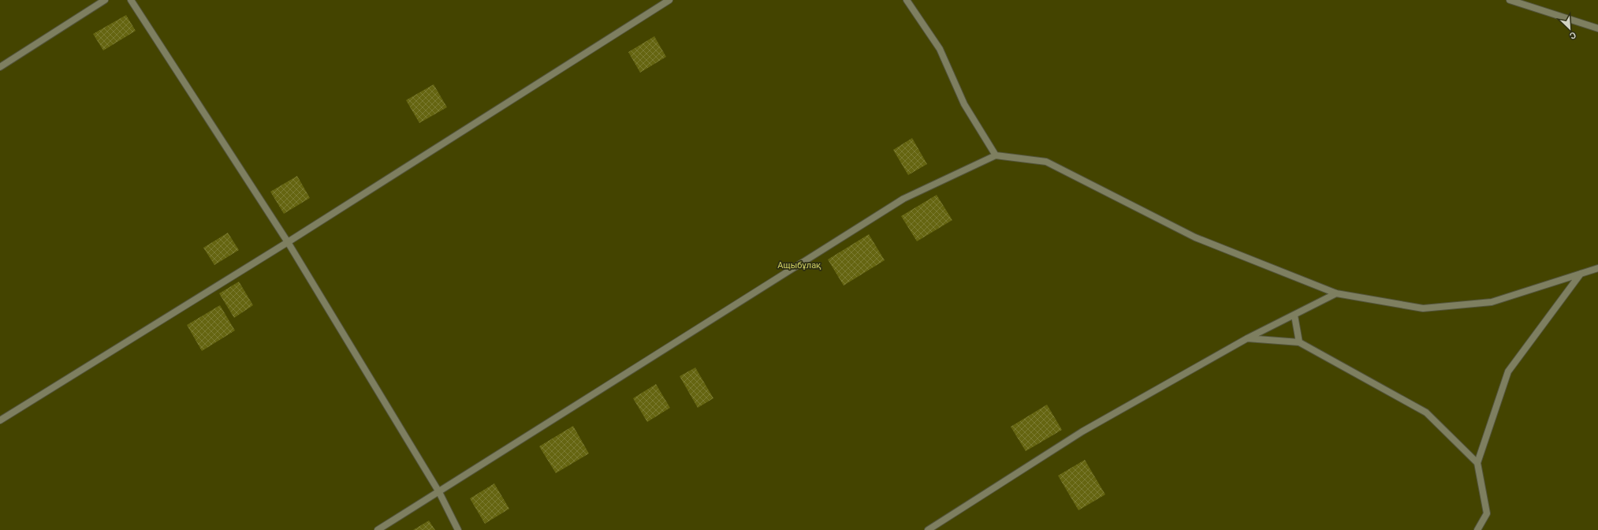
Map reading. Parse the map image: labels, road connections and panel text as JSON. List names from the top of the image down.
{
  "parks": ["Ащыбұлақ"],
  "north": "bottom right"
}
